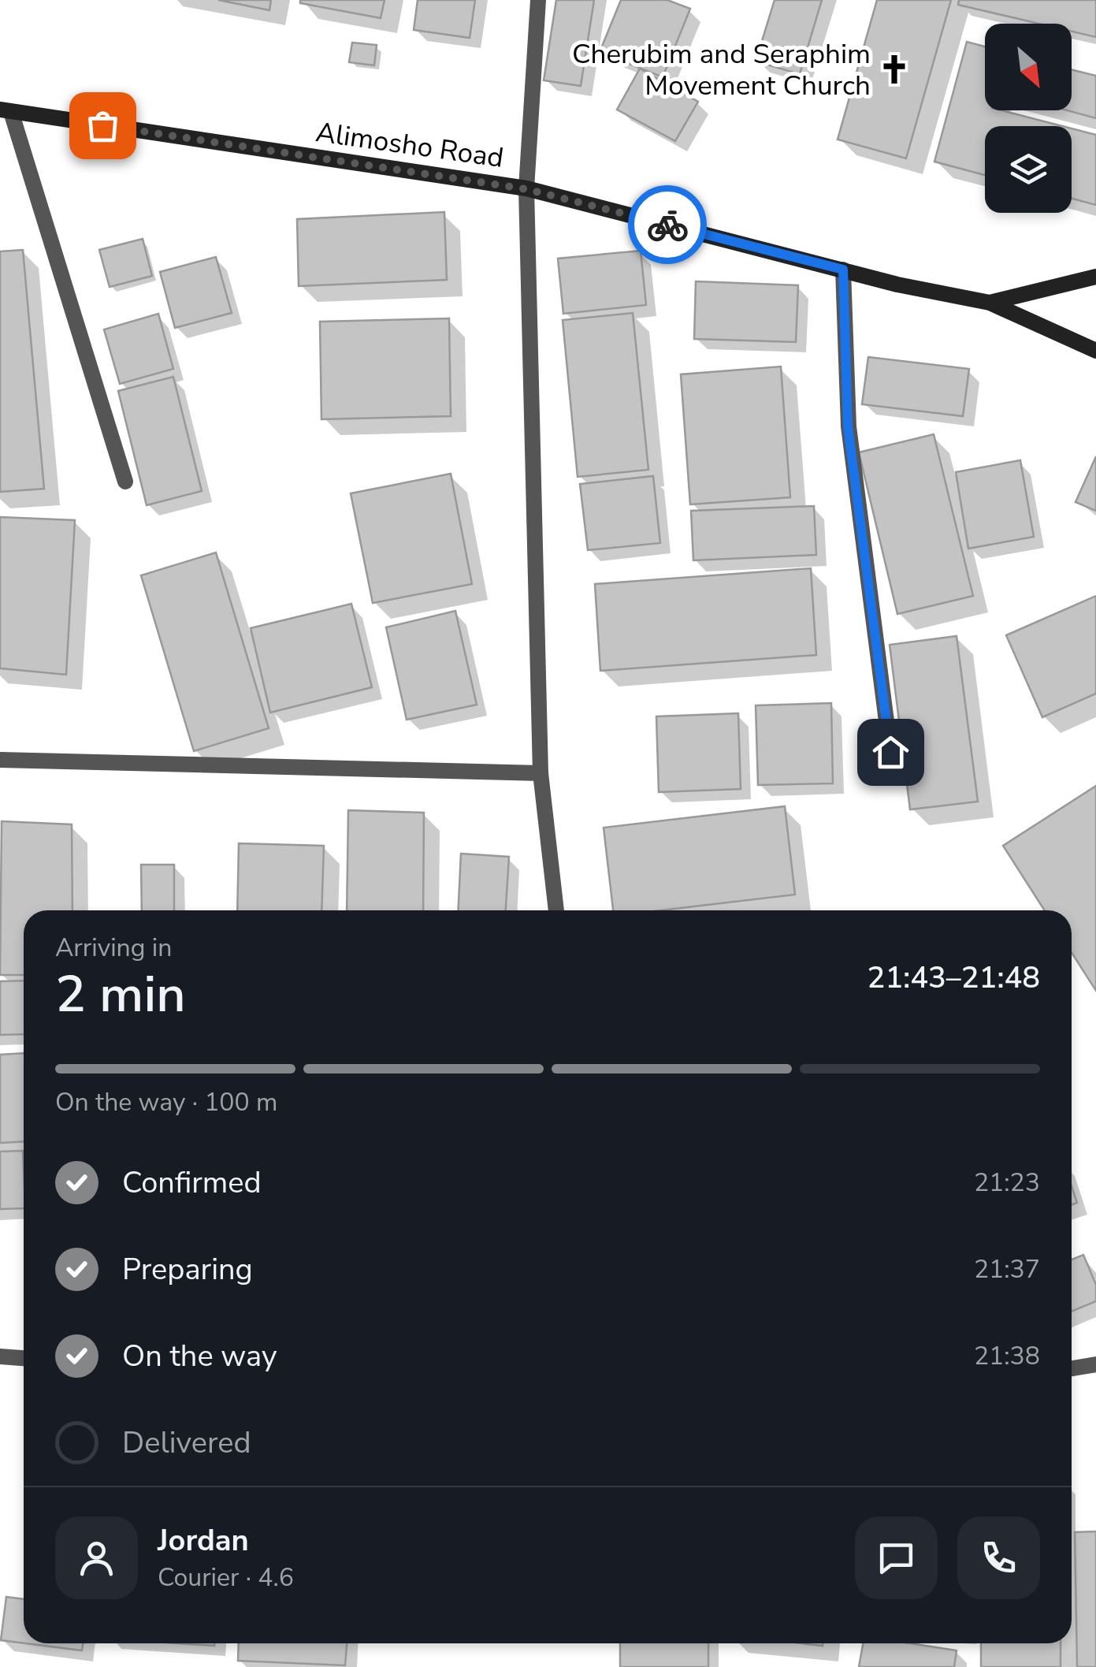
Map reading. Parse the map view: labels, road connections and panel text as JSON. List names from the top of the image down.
{
  "streets": {
    "main road": ["Alimosho Road"]
  },
  "places": {
    "church": ["Cherubim and Seraphim Movement Church"]
  },
  "north": "bottom right",
  "page": {
    "heading": ["2 min", "Arriving in", "21:43–21:48"],
    "panel": ["Jordan", "Courier · 4.6"],
    "bar": "On the way · 100 m",
    "list": [
      ["Confirmed", "21:23"],
      ["Preparing", "21:37"],
      ["On the way", "21:38"],
      "Delivered"
    ]
  }
}
